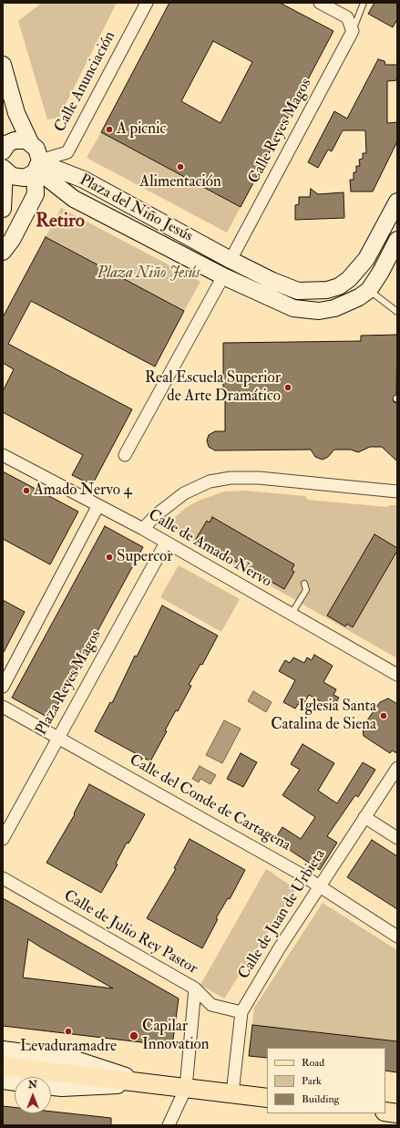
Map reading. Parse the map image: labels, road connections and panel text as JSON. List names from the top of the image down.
{
  "streets": {
    "main road": ["Plaza del Niño Jesús"],
    "street": [
      "Calle Anunciación",
      "Calle Reyes Magos",
      "Calle de Amado Nervo",
      "Plaza Reyes Magos",
      "Calle del Conde de Cartagena",
      "Calle de Juan de Urbieta",
      "Calle de Julio Rey Pastor"
    ]
  },
  "crossings": [
    ["Calle Anunciación", "Plaza del Niño Jesús"],
    ["Calle Reyes Magos", "Plaza del Niño Jesús"],
    ["Calle de Amado Nervo", "Plaza Reyes Magos"],
    ["Plaza Reyes Magos", "Calle del Conde de Cartagena"],
    ["Calle del Conde de Cartagena", "Calle de Juan de Urbieta"],
    ["Calle de Juan de Urbieta", "Calle de Julio Rey Pastor"]
  ],
  "districts": ["Retiro"],
  "parks": ["Plaza Niño Jesús"],
  "places": [
    "A picnic",
    "Alimentación",
    "Real Escuela Superior de Arte Dramático",
    "Amado Nervo 4",
    "Supercor",
    "Iglesia Santa Catalina de Siena",
    "Levaduramadre",
    "Capilar Innovation"
  ],
  "legend": ["Road", "Park", "Building"],
  "north": "top"
}
